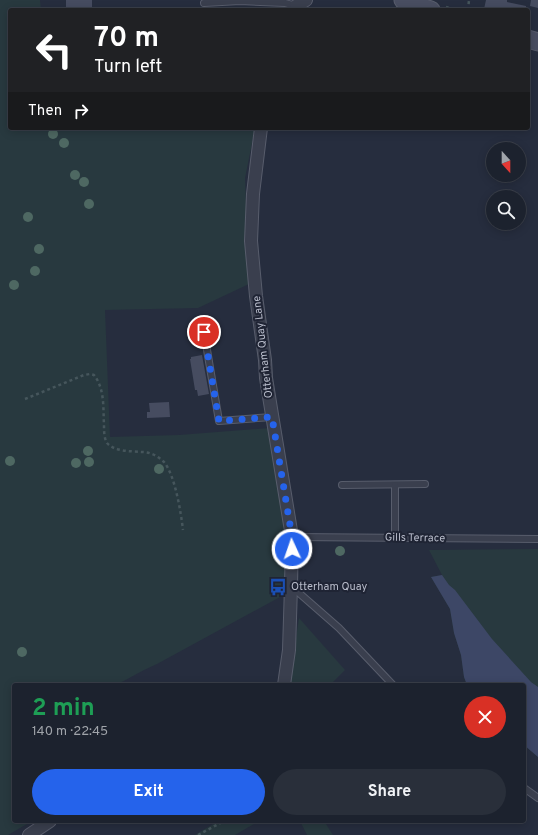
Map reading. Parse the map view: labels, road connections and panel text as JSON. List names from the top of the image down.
{
  "streets": {
    "street": ["Otterham Quay Lane"],
    "lane": ["Gills Terrace"]
  },
  "crossings": [
    ["Otterham Quay Lane", "Gills Terrace"]
  ],
  "places": {
    "bus stop": ["Otterham Quay"]
  },
  "north": "bottom",
  "page": {
    "turn": ["70 m", "Turn left"],
    "then": "Then",
    "heading": ["2 min", "140 m · 22:45"],
    "buttons": ["Exit", "Share"]
  }
}
